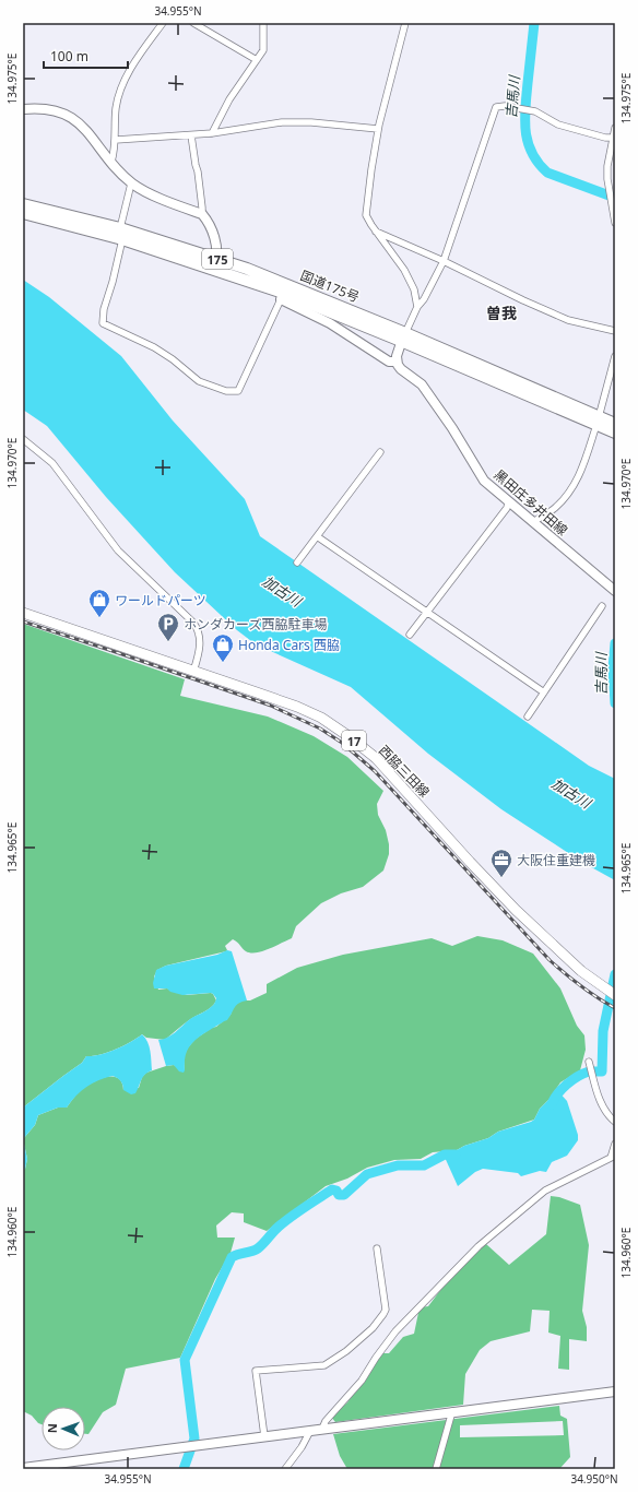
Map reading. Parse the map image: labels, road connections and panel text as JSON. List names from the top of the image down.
{
  "streets": {
    "highway": ["175", "国道175号"],
    "main road": ["17", "西脇三田線"],
    "street": ["黒田庄多井田線"]
  },
  "crossings": [
    ["国道175号", "黒田庄多井田線"]
  ],
  "districts": ["曽我"],
  "water": ["吉馬川", "加古川"],
  "places": {
    "shop": ["ワールドパーツ", "Honda Cars 西脇"],
    "parking": ["ホンダカーズ西脇駐車場"],
    "office": ["大阪住重建機"]
  },
  "scale_bar": "100 m",
  "north": "left",
  "coordinates": [
    "34.955°N",
    "134.975°E",
    "134.970°E",
    "134.965°E",
    "134.960°E",
    "34.950°N"
  ]
}
